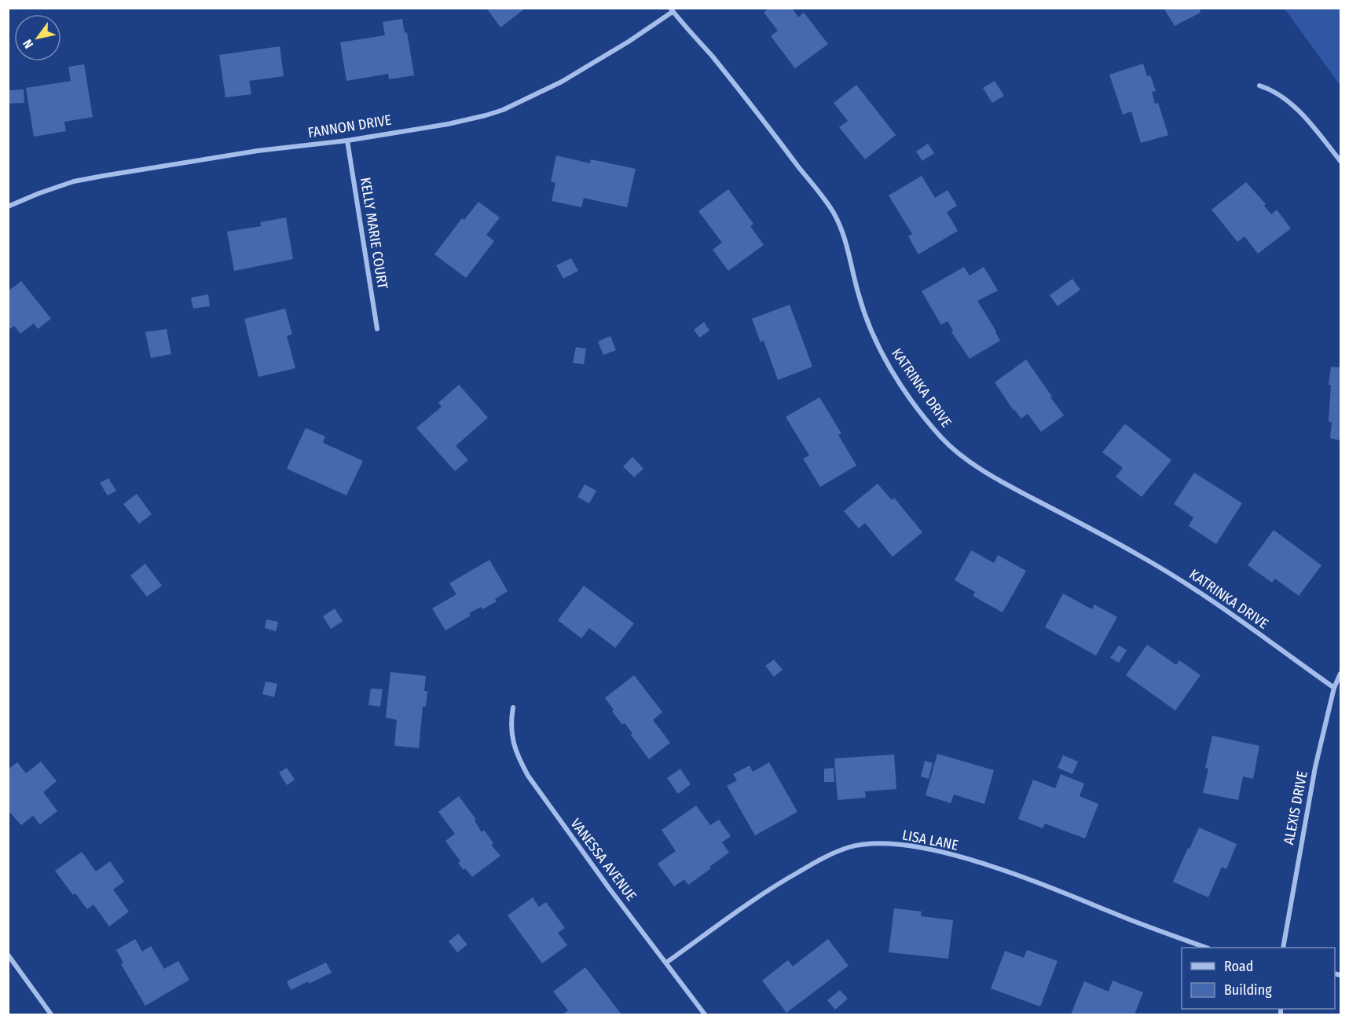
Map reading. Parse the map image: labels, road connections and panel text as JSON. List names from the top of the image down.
{
  "streets": {
    "street": [
      "FANNON DRIVE",
      "KELLY MARIE COURT",
      "KATRINKA DRIVE",
      "ALEXIS DRIVE",
      "LISA LANE",
      "VANESSA AVENUE"
    ]
  },
  "crossings": [
    ["FANNON DRIVE", "KELLY MARIE COURT"],
    ["FANNON DRIVE", "KATRINKA DRIVE"],
    ["KATRINKA DRIVE", "ALEXIS DRIVE"],
    ["LISA LANE", "VANESSA AVENUE"]
  ],
  "legend": ["Road", "Building"],
  "north": "bottom left"
}
